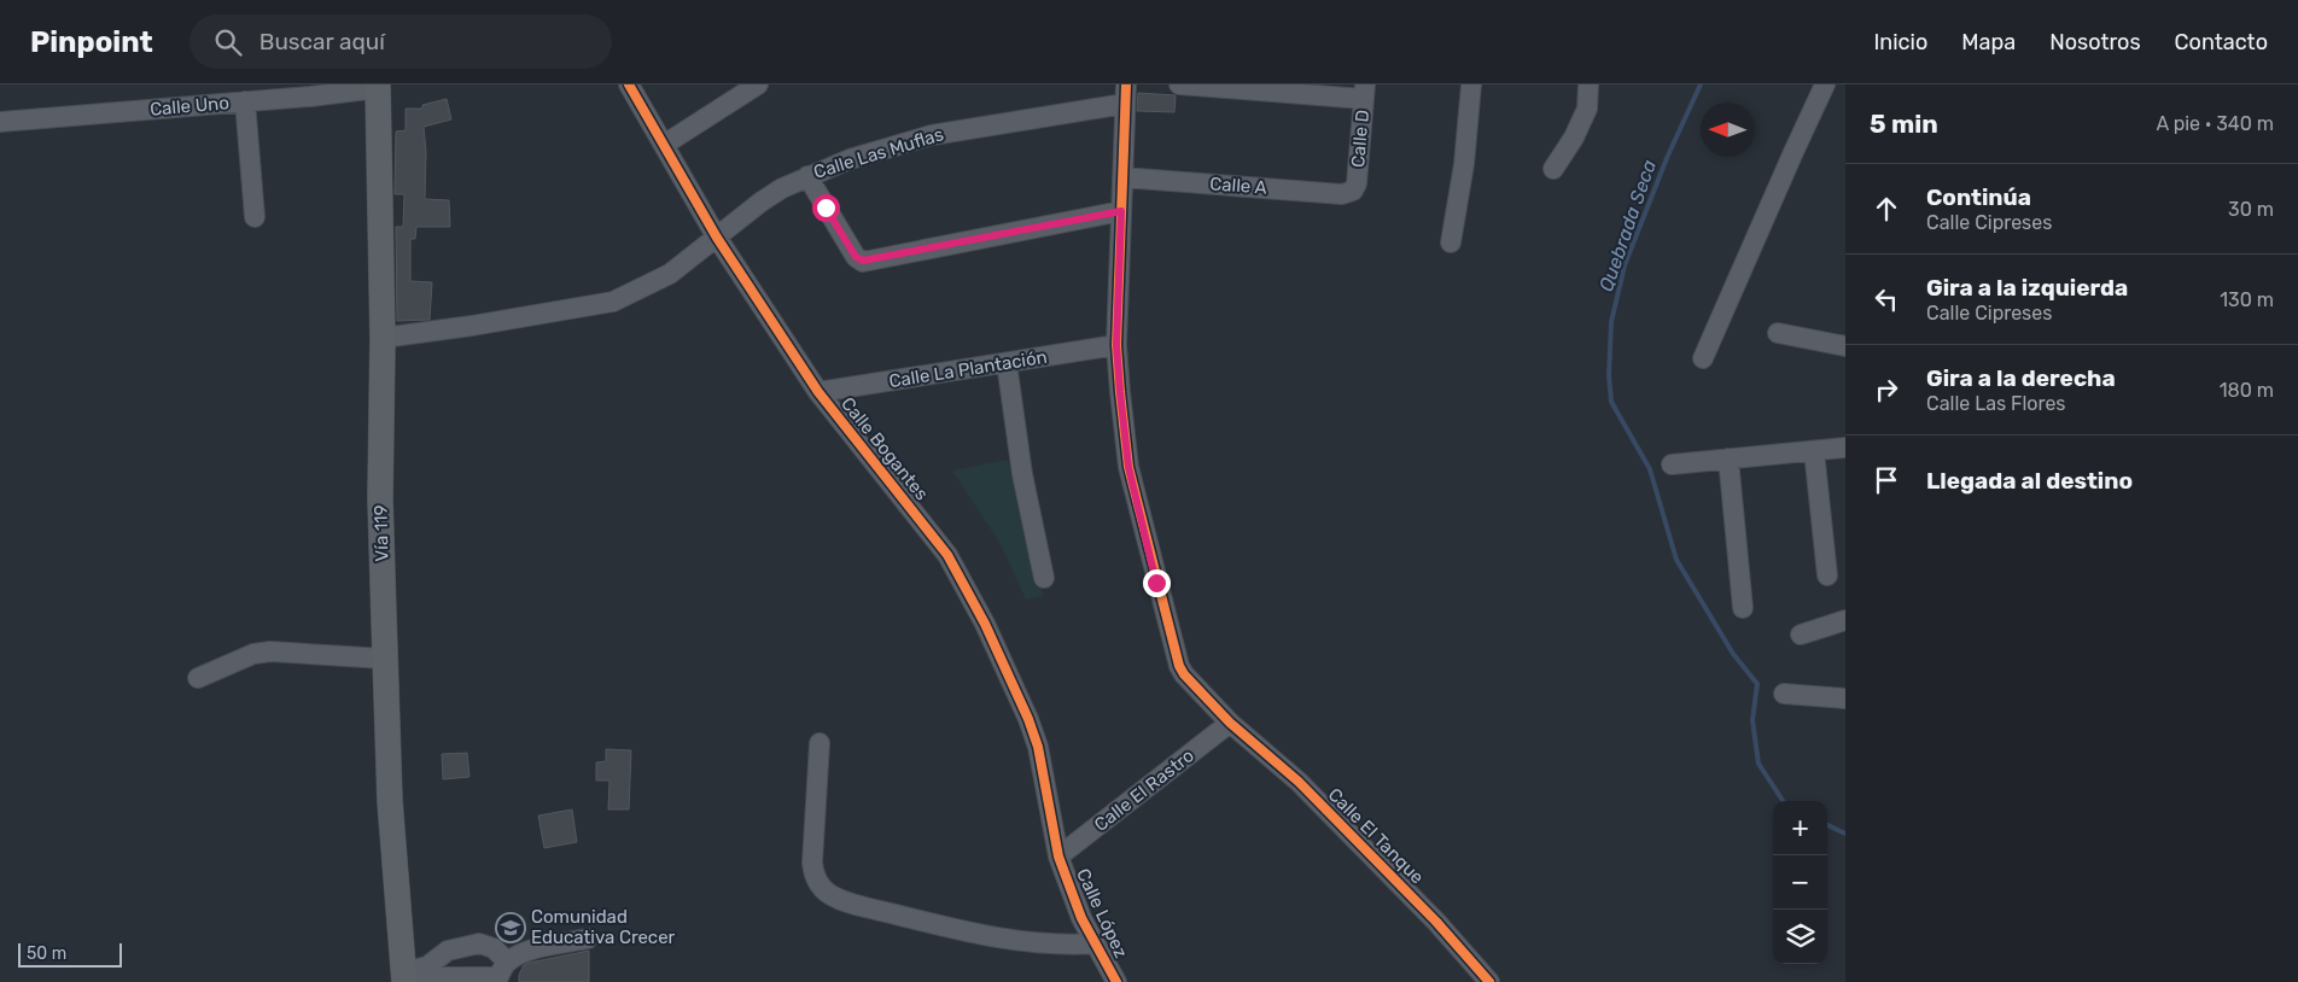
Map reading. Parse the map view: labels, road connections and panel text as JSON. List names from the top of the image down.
{
  "streets": {
    "main road": ["Vía 119"],
    "street": [
      "Calle Uno",
      "Calle D",
      "Calle Las Muflas",
      "Calle A",
      "Calle La Plantación",
      "Calle Bogantes",
      "Calle El Rastro",
      "Calle El Tanque",
      "Calle López"
    ]
  },
  "crossings": [
    ["Calle Uno", "Vía 119"],
    ["Calle D", "Calle A"],
    ["Calle Las Muflas", "Calle Bogantes"],
    ["Calle Las Muflas", "Vía 119"],
    ["Calle Las Muflas", "Calle El Tanque"],
    ["Calle A", "Calle El Tanque"],
    ["Calle La Plantación", "Calle Bogantes"],
    ["Calle La Plantación", "Calle El Tanque"],
    ["Calle Bogantes", "Calle El Rastro"],
    ["Calle Bogantes", "Calle López"],
    ["Calle El Rastro", "Calle El Tanque"],
    ["Calle El Rastro", "Calle López"]
  ],
  "water": ["Quebrada Seca"],
  "places": {
    "school or university": ["Comunidad Educativa Crecer"]
  },
  "scale_bar": "50 m",
  "north": "left",
  "page": {
    "header": "Pinpoint",
    "search": "Buscar aquí",
    "nav": [
      "Inicio",
      "Mapa",
      "Nosotros",
      "Contacto"
    ],
    "heading": ["5 min", "A pie · 340 m"],
    "list": [
      ["Continúa", "Calle Cipreses", "30 m"],
      ["Gira a la izquierda", "Calle Cipreses", "130 m"],
      ["Gira a la derecha", "Calle Las Flores", "180 m"],
      "Llegada al destino"
    ],
    "map_buttons": ["+", "−"],
    "scale": "50 m"
  }
}
